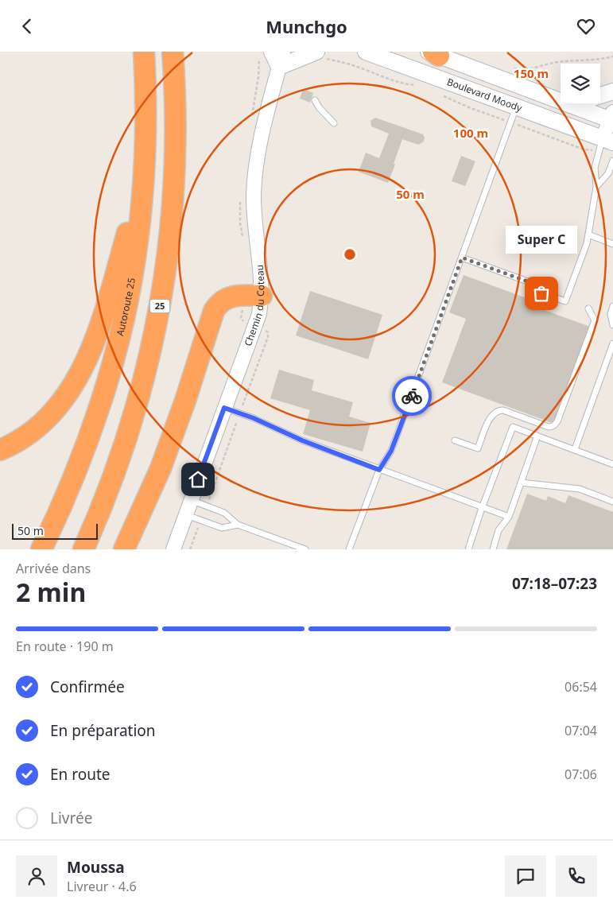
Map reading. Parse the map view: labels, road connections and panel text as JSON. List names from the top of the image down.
{
  "streets": {
    "highway": ["25", "Autoroute 25"],
    "main road": ["Boulevard Moody"],
    "street": ["Chemin du Coteau"]
  },
  "places": ["Super C"],
  "scale_bar": "50 m",
  "page": {
    "header": "Munchgo",
    "bubble": "Super C",
    "scale": "50 m",
    "heading": ["2 min", "Arrivée dans", "07:18–07:23"],
    "panel": ["Moussa", "Livreur · 4.6"],
    "bar": "En route · 190 m",
    "list": [
      ["Confirmée", "06:54"],
      ["En préparation", "07:04"],
      ["En route", "07:06"],
      "Livrée"
    ]
  },
  "rings": ["150 m", "100 m", "50 m"]
}
